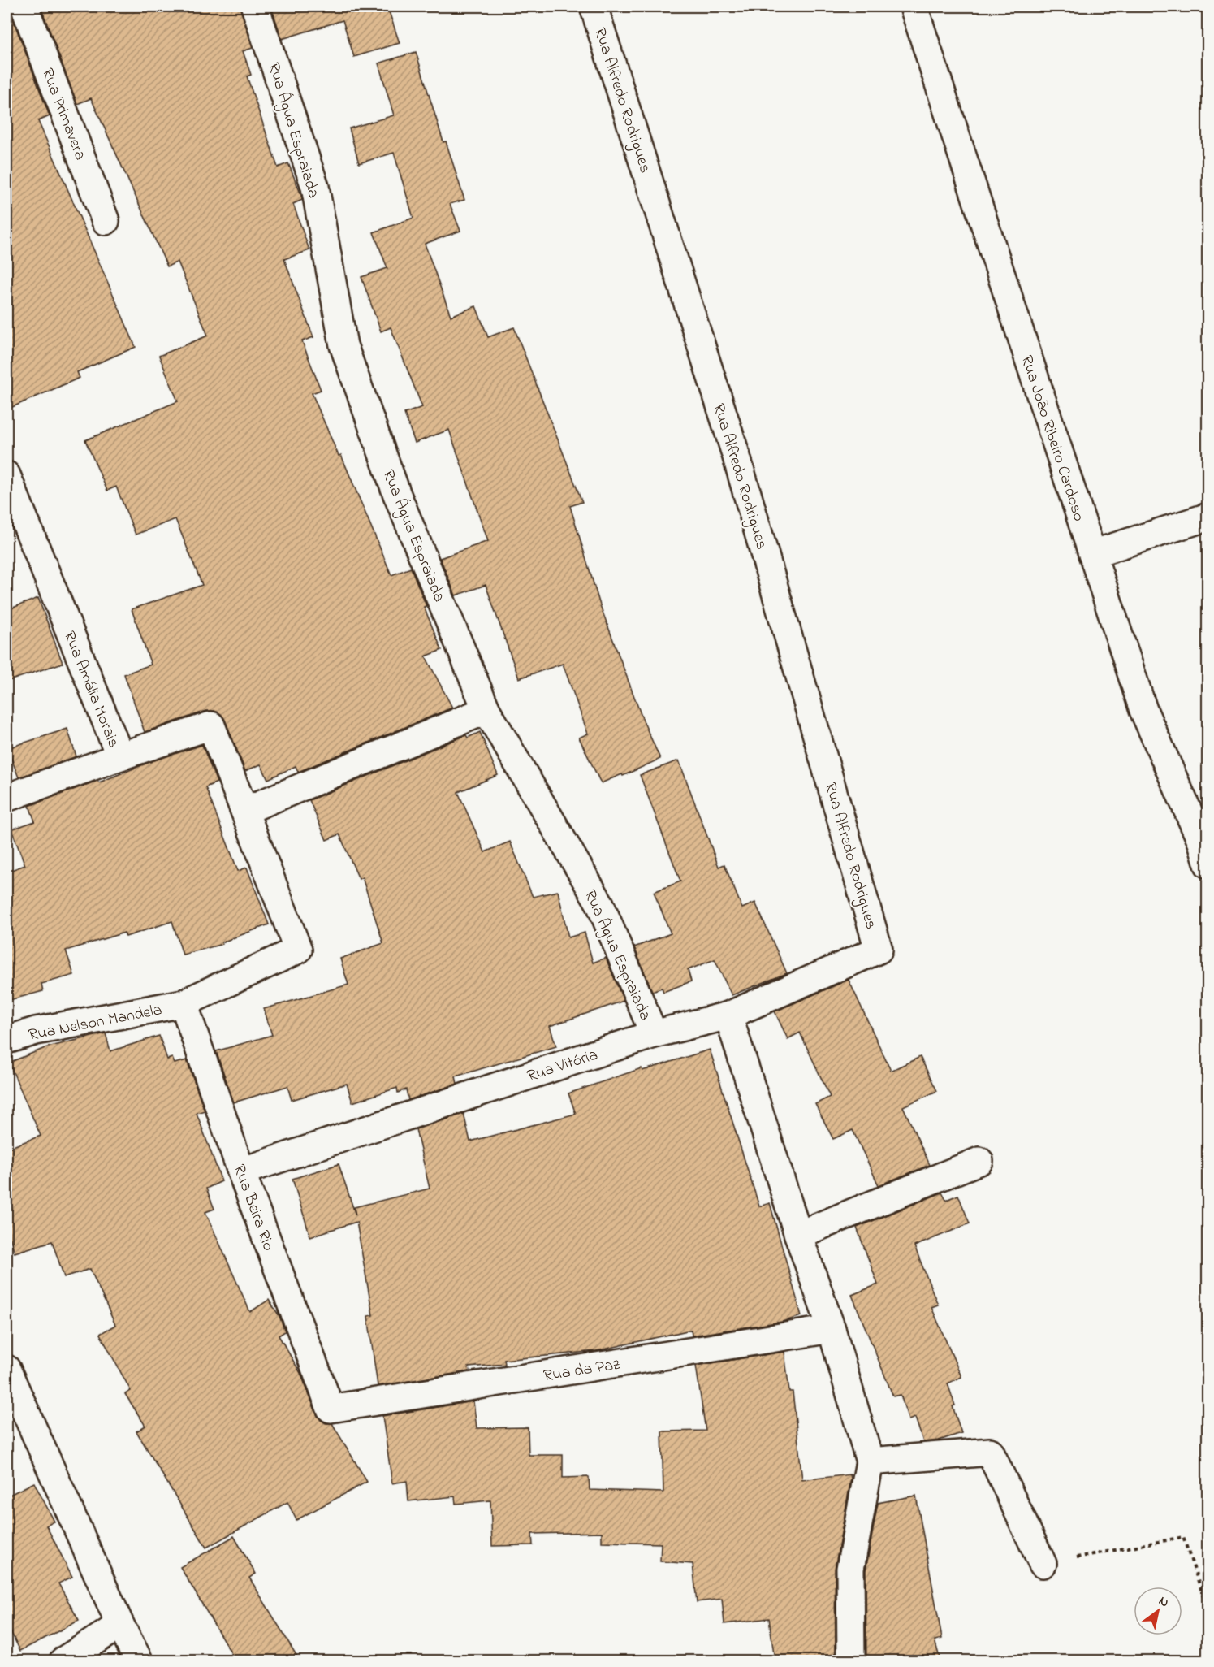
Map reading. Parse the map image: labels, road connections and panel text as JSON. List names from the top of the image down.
{
  "streets": {
    "street": [
      "Rua Alfredo Rodrigues",
      "Rua Primavera",
      "Rua Água Espraiada",
      "Rua João Ribeiro Cardoso",
      "Rua Amália Morais",
      "Rua Nelson Mandela",
      "Rua Vitória",
      "Rua Beira Rio",
      "Rua da Paz"
    ]
  },
  "crossings": [
    ["Rua Alfredo Rodrigues", "Rua Vitória"],
    ["Rua Água Espraiada", "Rua Vitória"],
    ["Rua Amália Morais", "Rua Nelson Mandela"],
    ["Rua Nelson Mandela", "Rua Beira Rio"],
    ["Rua Vitória", "Rua Beira Rio"],
    ["Rua Beira Rio", "Rua da Paz"]
  ],
  "north": "top right"
}
